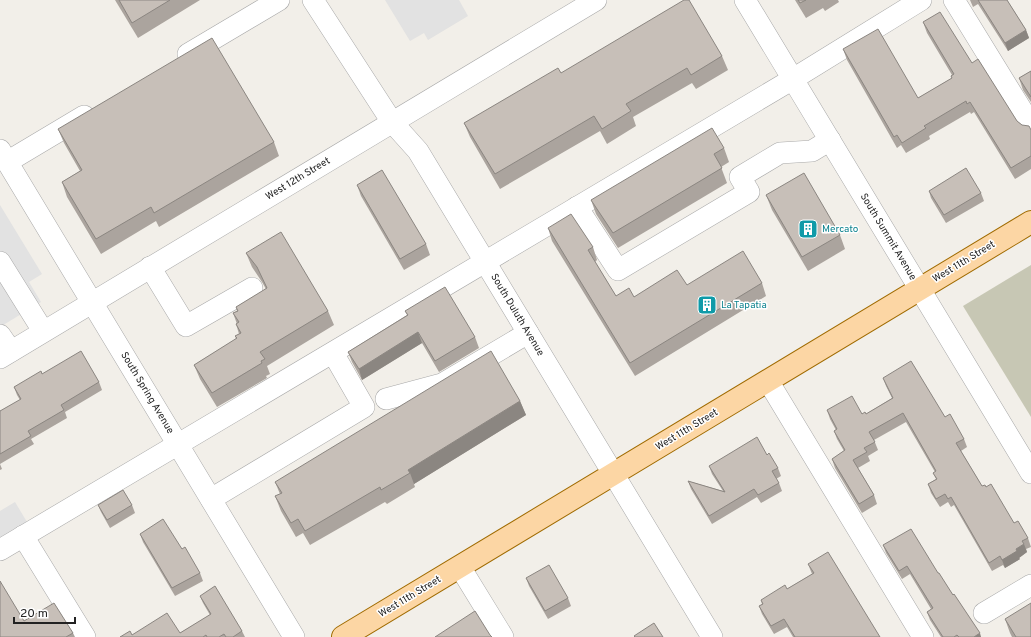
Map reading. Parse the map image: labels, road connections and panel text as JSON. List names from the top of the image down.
{
  "streets": {
    "main road": ["West 11th Street"],
    "street": [
      "West 12th Street",
      "South Summit Avenue",
      "South Duluth Avenue",
      "South Spring Avenue"
    ]
  },
  "crossings": [
    ["West 12th Street", "South Duluth Avenue"],
    ["West 12th Street", "South Spring Avenue"],
    ["South Summit Avenue", "West 11th Street"],
    ["West 11th Street", "South Duluth Avenue"]
  ],
  "places": {
    "building": ["Mercato", "La Tapatia"]
  },
  "scale_bar": "20 m"
}
